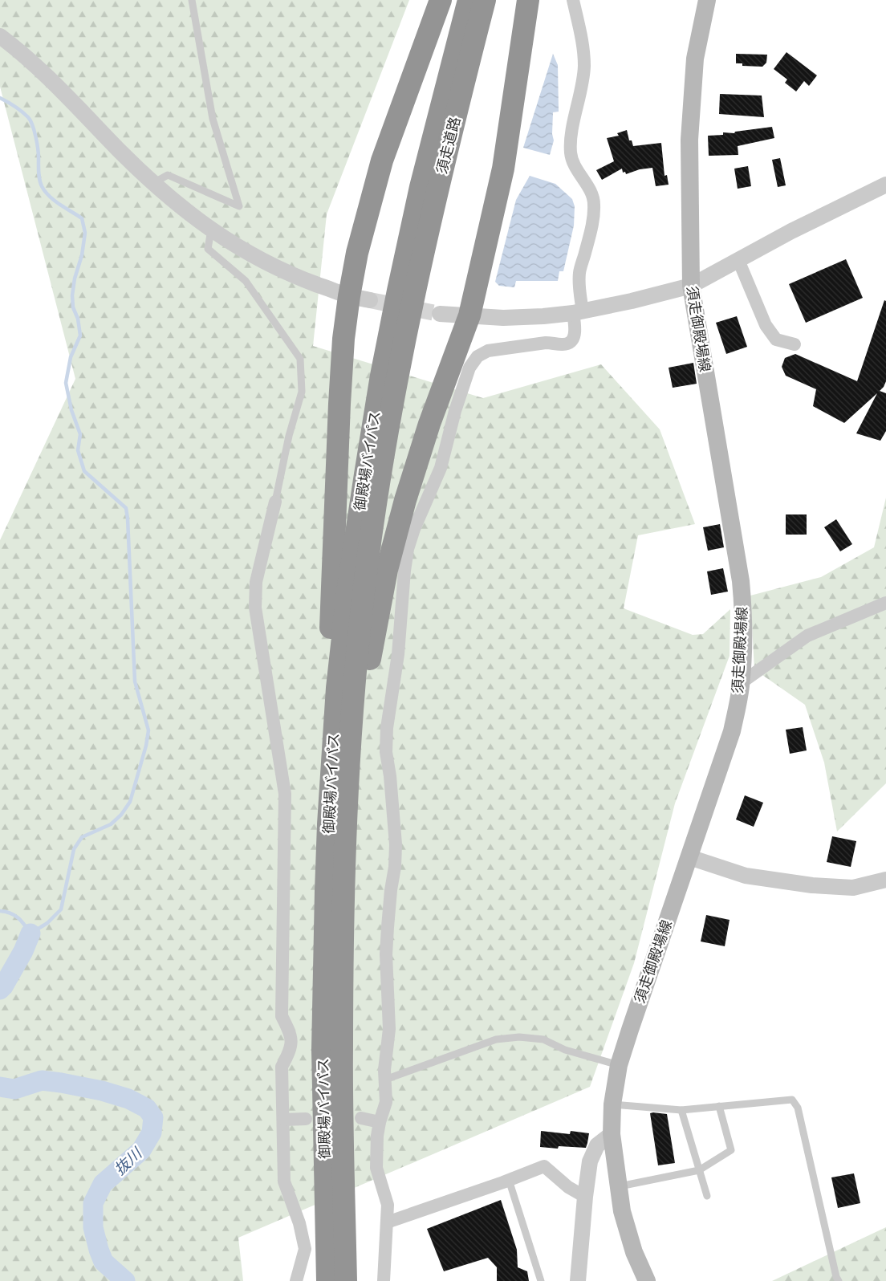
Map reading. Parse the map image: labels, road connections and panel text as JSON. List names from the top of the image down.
{
  "streets": {
    "highway": ["須走道路", "御殿場バイパス"],
    "main road": ["須走御殿場線"]
  },
  "crossings": [
    ["須走道路", "御殿場バイパス"]
  ],
  "water": ["抜川"]
}
